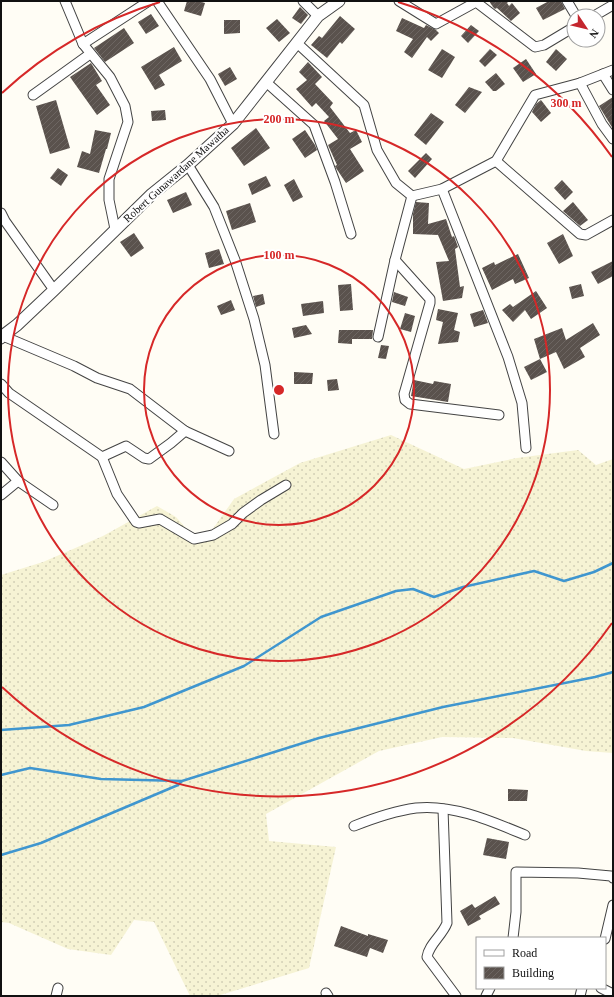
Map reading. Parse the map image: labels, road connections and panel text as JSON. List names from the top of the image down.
{
  "streets": {
    "street": ["Robert Gunawardane Mawatha"]
  },
  "legend": ["Road", "Building"],
  "north": "bottom right",
  "rings": ["300 m", "200 m", "100 m"]
}
